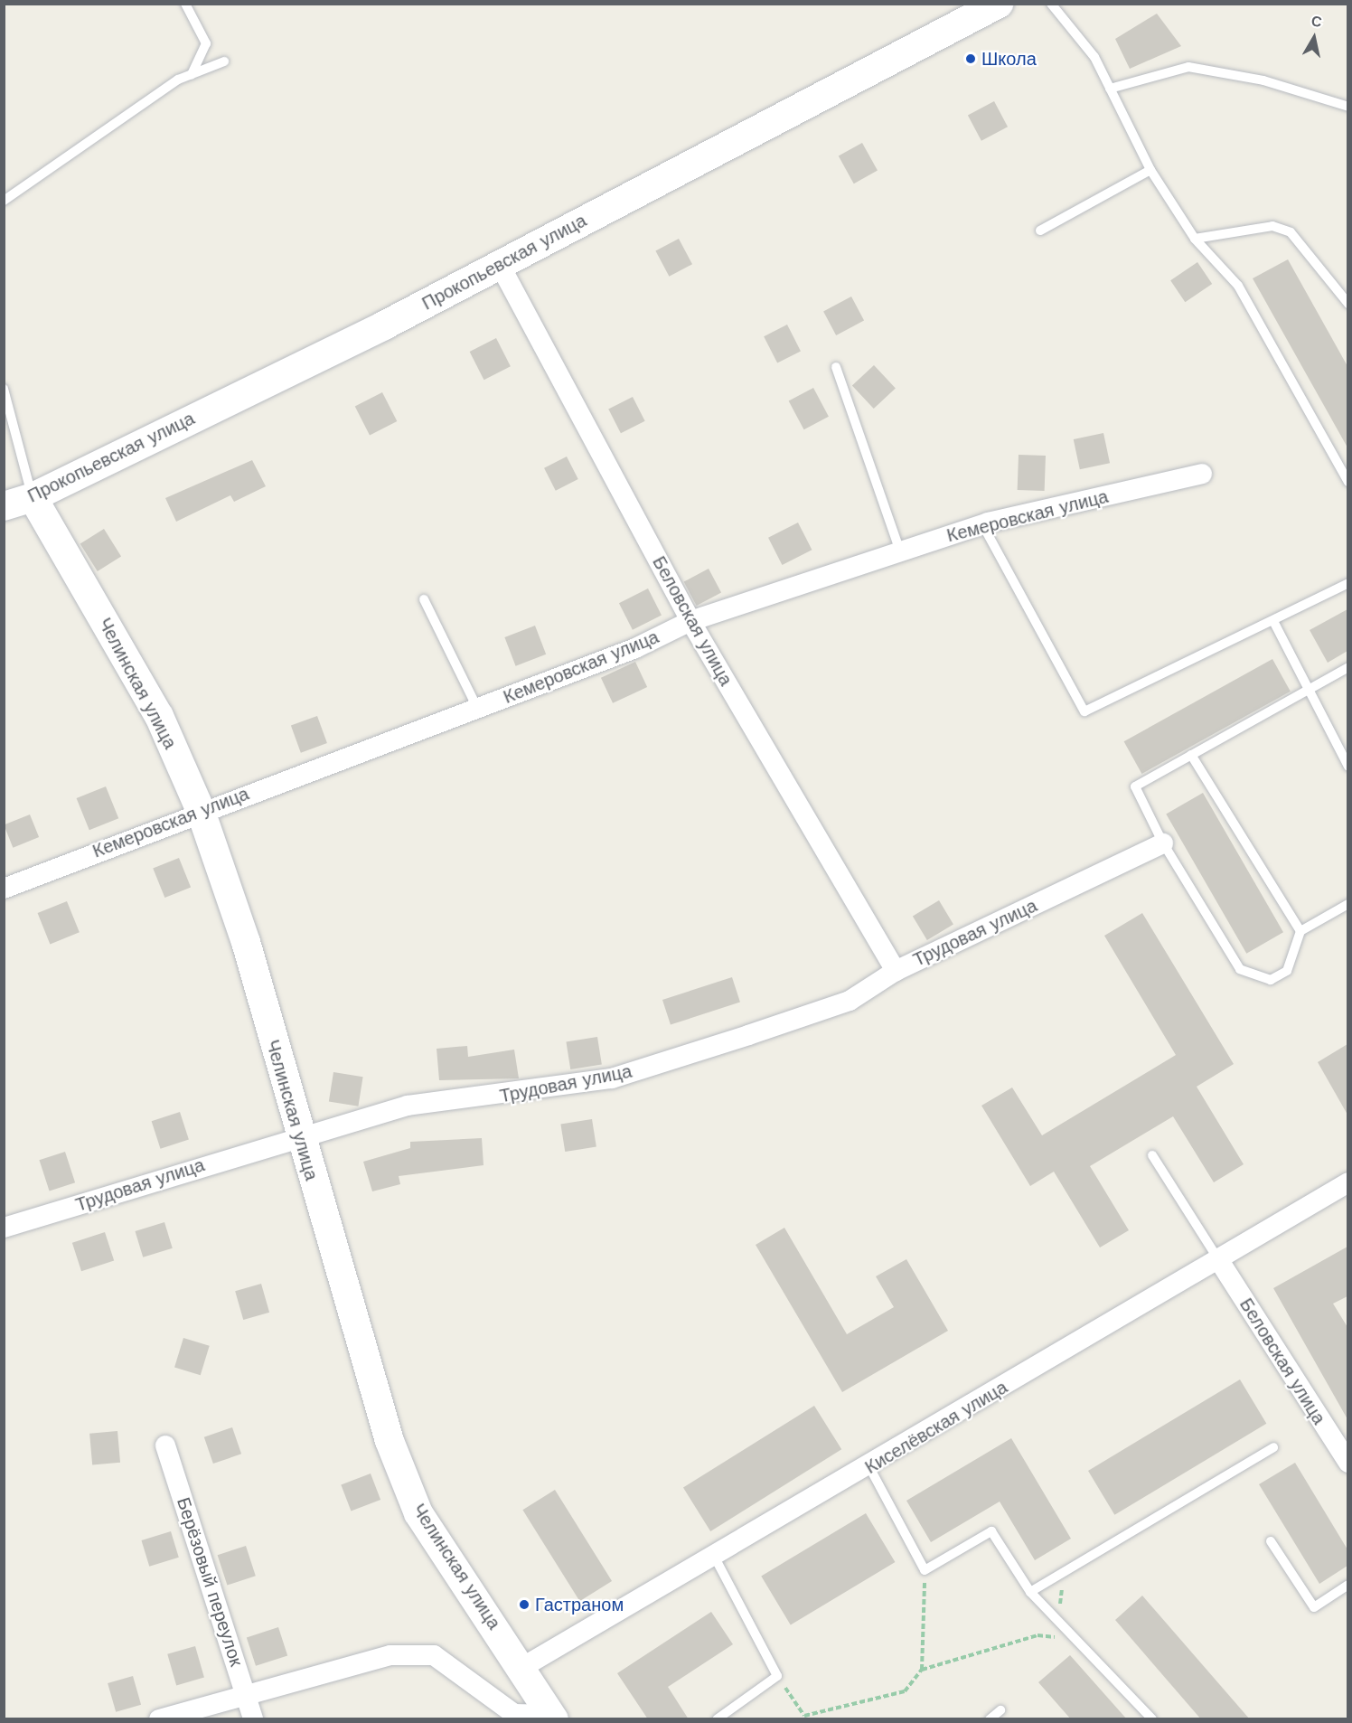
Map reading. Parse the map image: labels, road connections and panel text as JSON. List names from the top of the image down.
{
  "streets": {
    "street": [
      "Прокопьевская улица",
      "Кемеровская улица",
      "Беловская улица",
      "Челинская улица",
      "Трудовая улица",
      "Киселёвская улица",
      "Берёзовый переулок"
    ]
  },
  "crossings": [
    ["Прокопьевская улица", "Беловская улица"],
    ["Прокопьевская улица", "Челинская улица"],
    ["Кемеровская улица", "Беловская улица"],
    ["Кемеровская улица", "Челинская улица"],
    ["Беловская улица", "Трудовая улица"],
    ["Беловская улица", "Киселёвская улица"],
    ["Челинская улица", "Трудовая улица"],
    ["Челинская улица", "Киселёвская улица"]
  ],
  "places": ["Школа", "Гастраном"],
  "north": "top"
}
